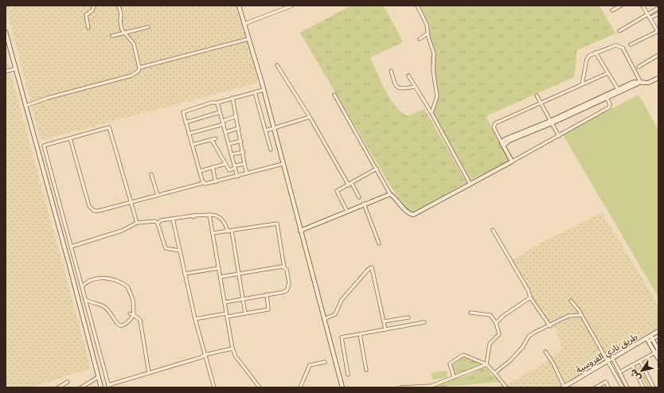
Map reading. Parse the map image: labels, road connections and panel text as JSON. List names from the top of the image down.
{
  "streets": {
    "main road": ["طريق نادي الفروسية"]
  },
  "north": "bottom left"
}
